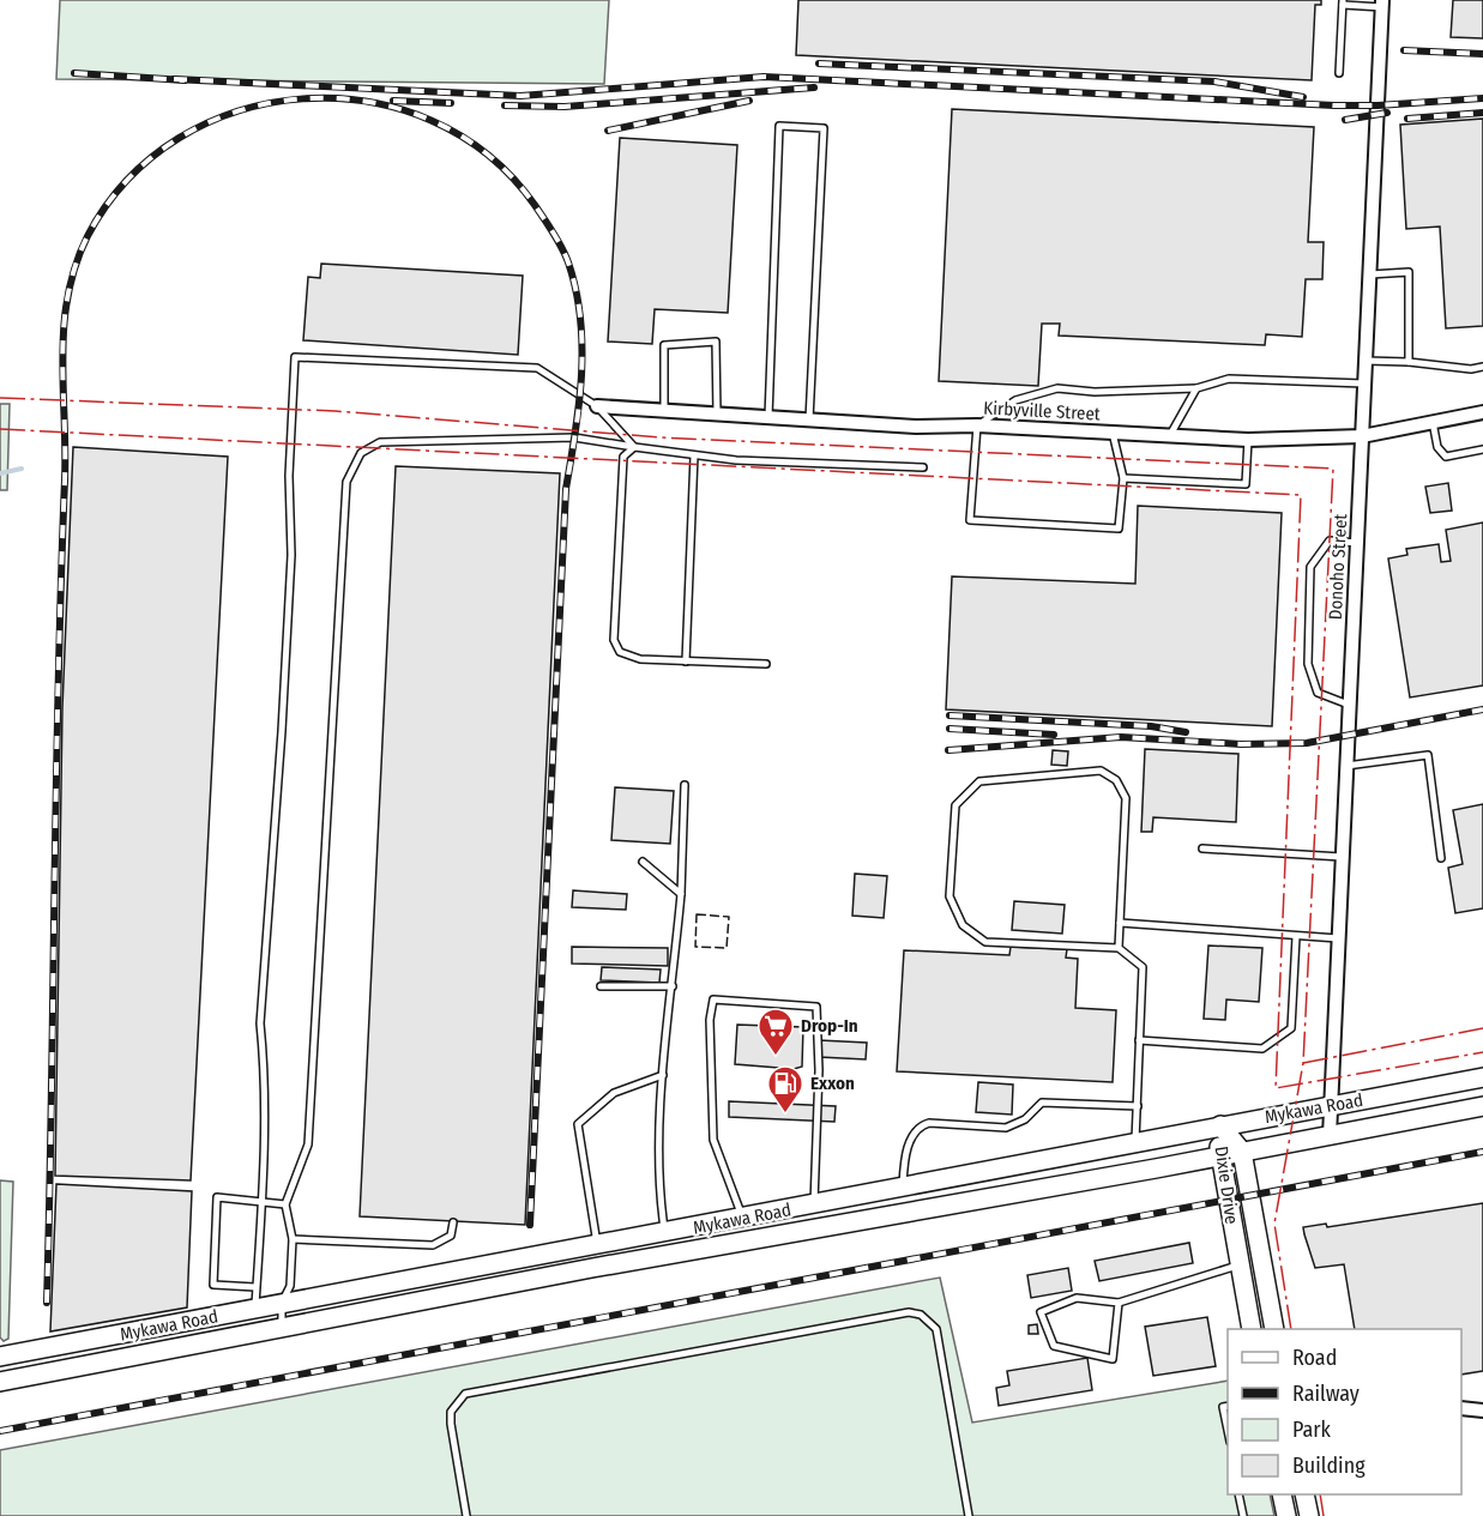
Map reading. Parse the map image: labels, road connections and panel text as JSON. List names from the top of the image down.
{
  "streets": {
    "main road": ["Mykawa Road", "Dixie Drive"],
    "street": ["Kirbyville Street", "Donoho Street"]
  },
  "crossings": [
    ["Kirbyville Street", "Donoho Street"],
    ["Donoho Street", "Mykawa Road"],
    ["Mykawa Road", "Dixie Drive"]
  ],
  "places": {
    "supermarket": ["Drop-In"],
    "fuel station": ["Exxon"]
  },
  "legend": [
    "Road",
    "Railway",
    "Park",
    "Building"
  ]
}
